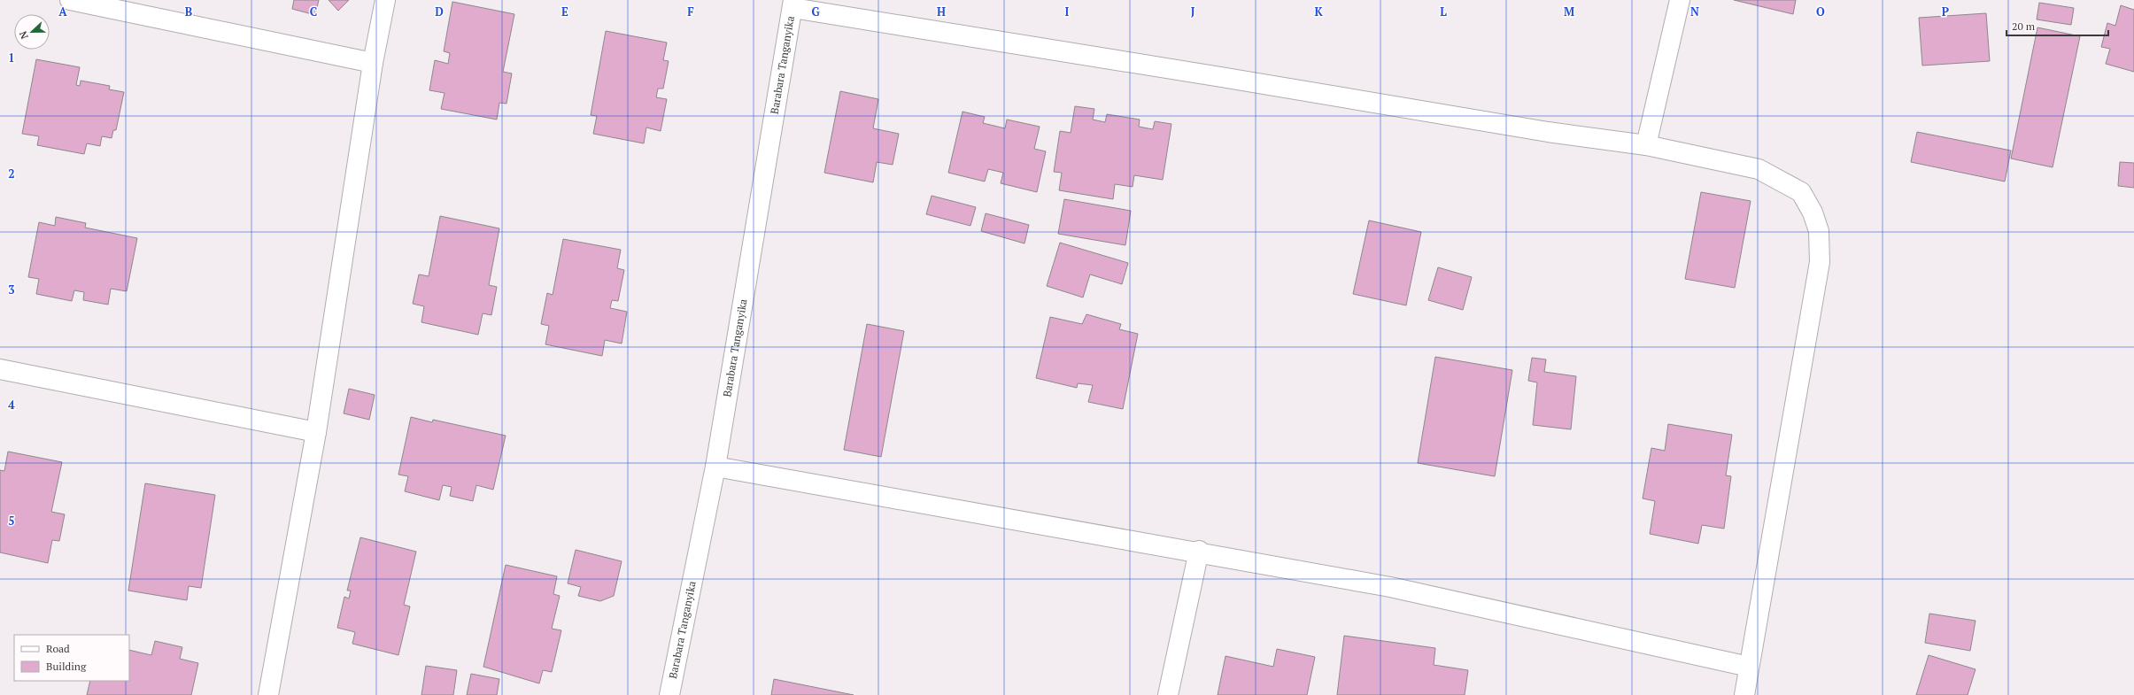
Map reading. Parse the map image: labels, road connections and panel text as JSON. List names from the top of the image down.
{
  "streets": {
    "street": ["Barabara Tanganyika"]
  },
  "legend": ["Road", "Building"],
  "scale_bar": "20 m",
  "north": "left",
  "grid": {
    "columns": [
      "A",
      "B",
      "C",
      "D",
      "E",
      "F",
      "G",
      "H",
      "I",
      "J",
      "K",
      "L",
      "M",
      "N",
      "O",
      "P"
    ],
    "rows": [
      "1",
      "2",
      "3",
      "4",
      "5"
    ]
  }
}
